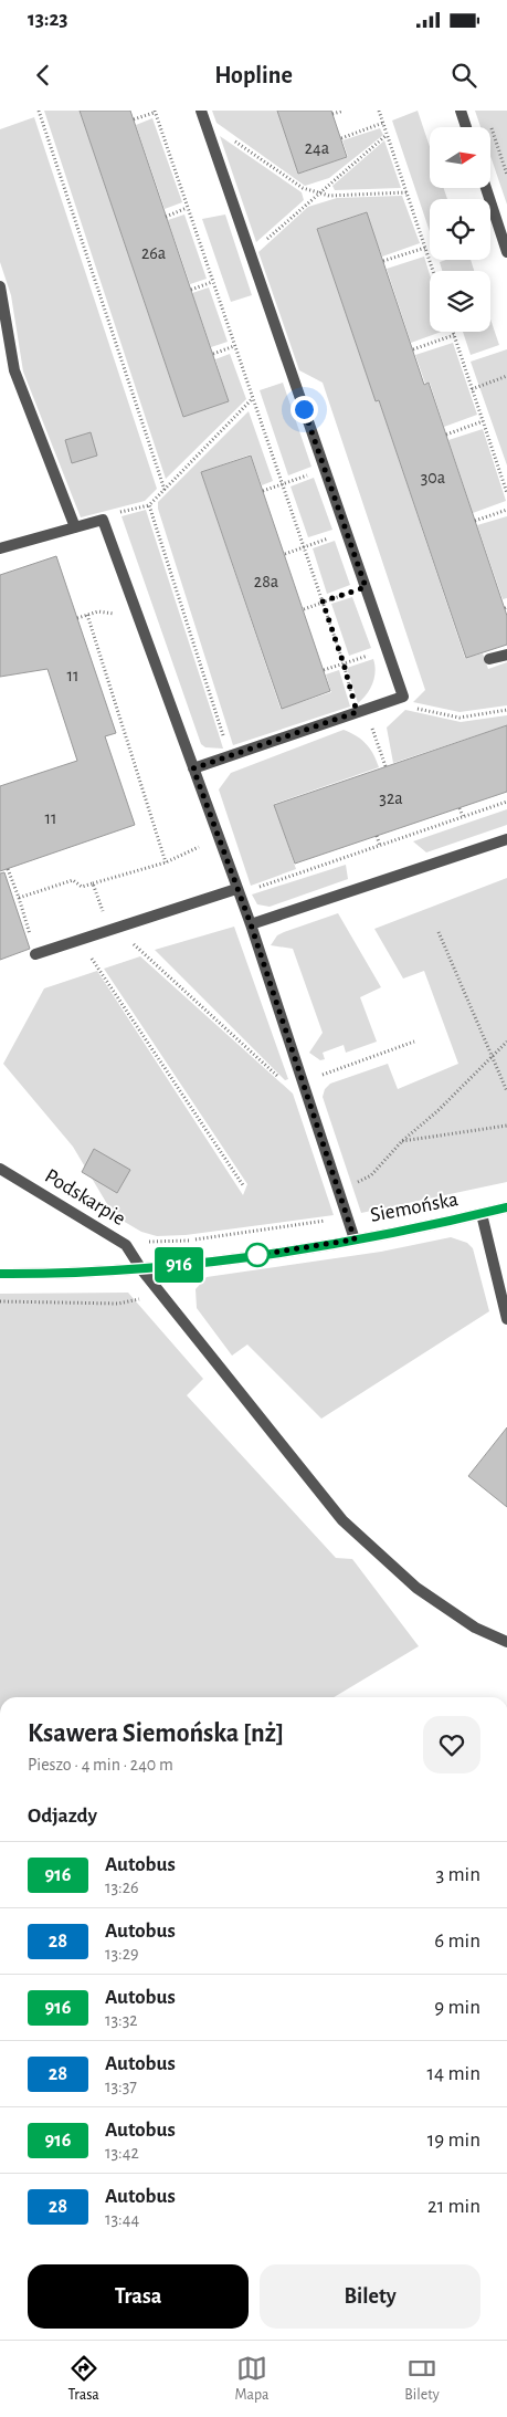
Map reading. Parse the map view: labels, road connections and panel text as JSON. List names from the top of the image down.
{
  "streets": {
    "street": ["Podskarpie", "Siemońska"]
  },
  "crossings": [
    ["Podskarpie", "Siemońska"]
  ],
  "lines": ["bus line 916"],
  "house_numbers": [
    "24a",
    "26a",
    "30a",
    "28a",
    "11",
    "32a",
    "11"
  ],
  "north": "right",
  "page": {
    "status": "13:23",
    "header": "Hopline",
    "on_map": "916",
    "heading": [
      ["Ksawera Siemońska [nż]", "Pieszo · 4 min · 240 m"],
      "Odjazdy"
    ],
    "list": [
      {
        "mark": "916",
        "name": "Autobus",
        "note": "13:26",
        "value": "3 min"
      },
      {
        "mark": "28",
        "name": "Autobus",
        "note": "13:29",
        "value": "6 min"
      },
      {
        "mark": "916",
        "name": "Autobus",
        "note": "13:32",
        "value": "9 min"
      },
      {
        "mark": "28",
        "name": "Autobus",
        "note": "13:37",
        "value": "14 min"
      },
      {
        "mark": "916",
        "name": "Autobus",
        "note": "13:42",
        "value": "19 min"
      },
      {
        "mark": "28",
        "name": "Autobus",
        "note": "13:44",
        "value": "21 min"
      }
    ],
    "buttons": ["Trasa", "Bilety"],
    "tabs": ["Trasa", "Mapa", "Bilety"]
  }
}
